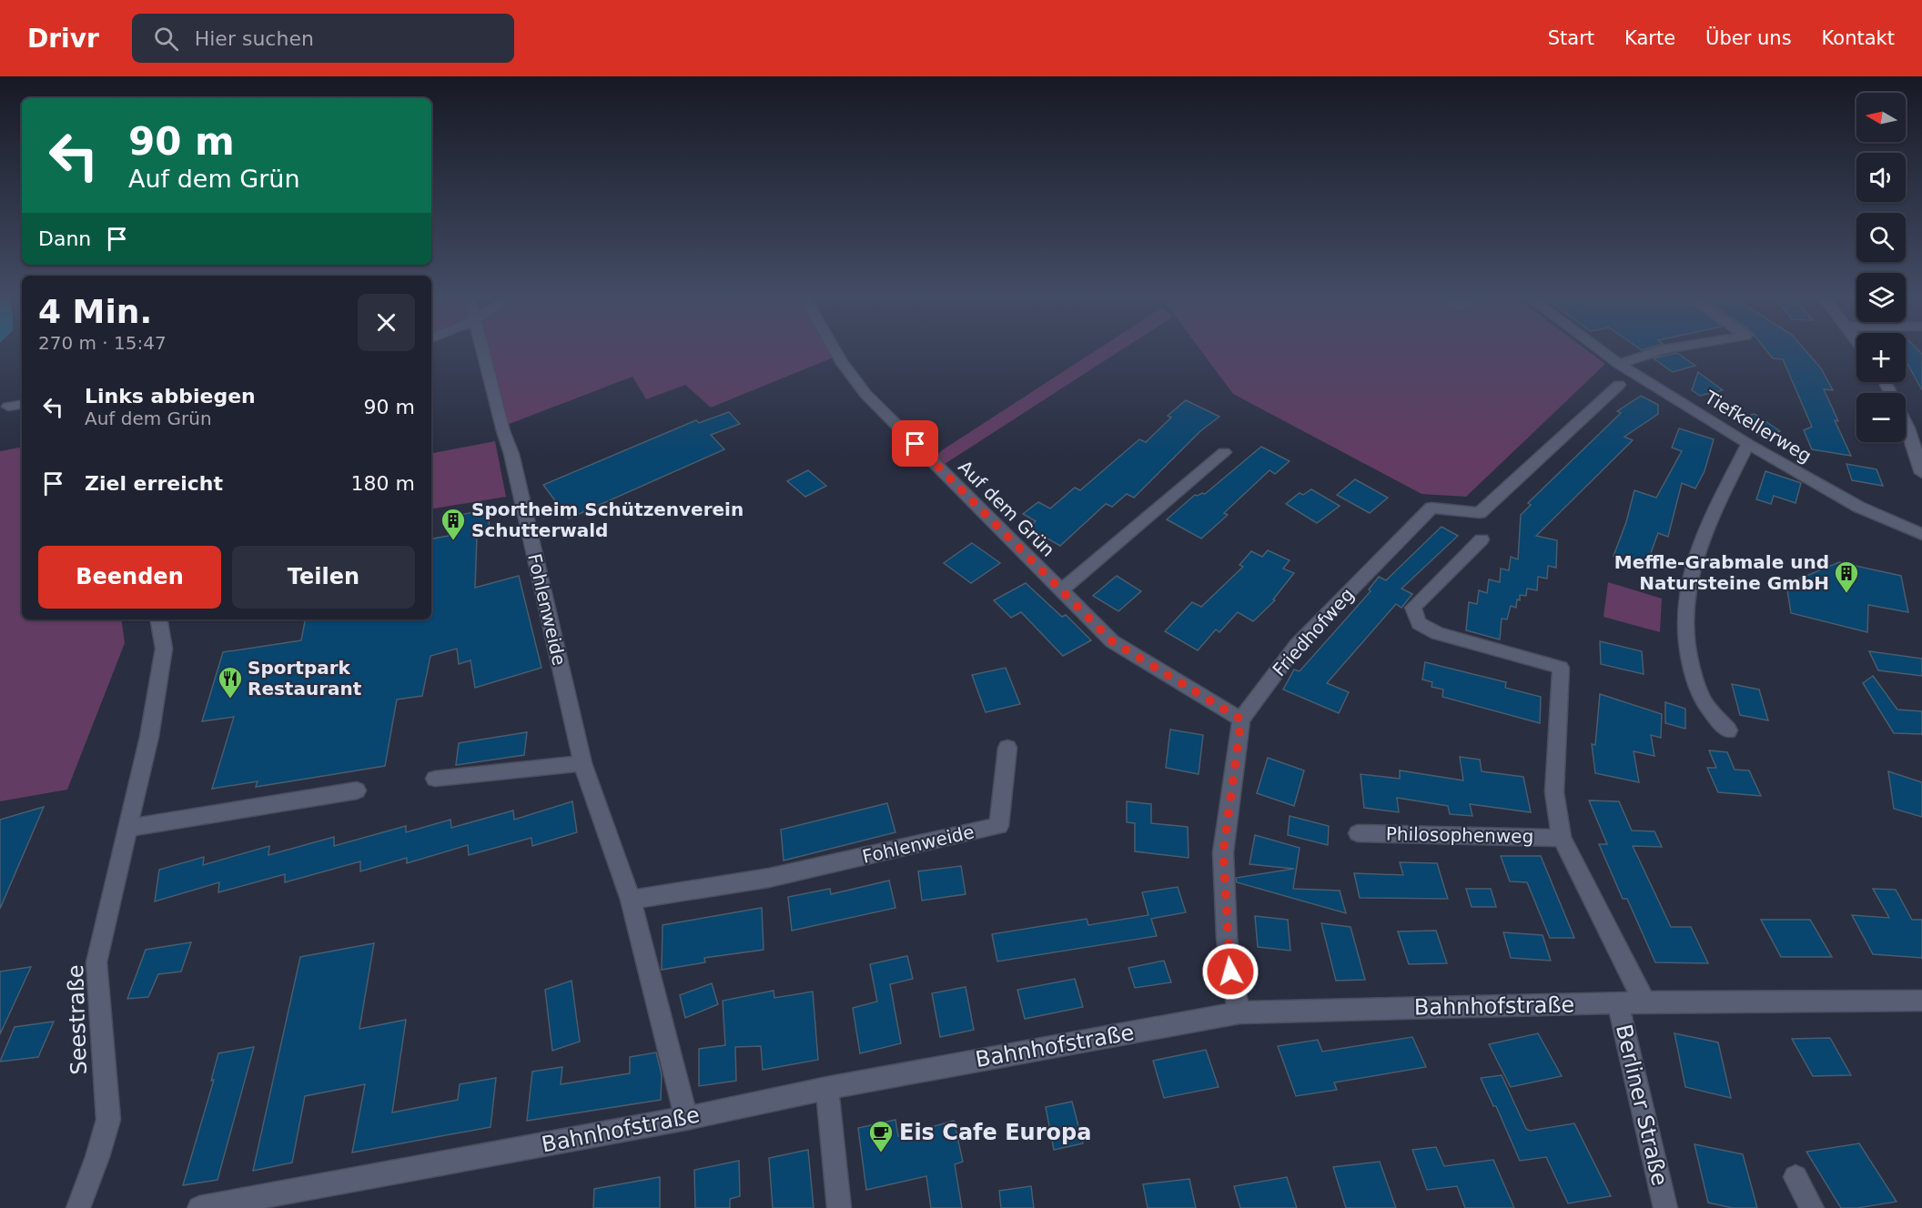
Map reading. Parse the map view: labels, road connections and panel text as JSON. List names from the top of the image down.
{
  "streets": {
    "street": [
      "Tiefkellerweg",
      "Auf dem Grün",
      "Fohlenweide",
      "Friedhofweg",
      "Philosophenweg",
      "Bahnhofstraße",
      "Seestraße",
      "Berliner Straße"
    ]
  },
  "crossings": [
    ["Auf dem Grün", "Friedhofweg"],
    ["Fohlenweide", "Bahnhofstraße"],
    ["Friedhofweg", "Bahnhofstraße"],
    ["Philosophenweg", "Bahnhofstraße"],
    ["Bahnhofstraße", "Berliner Straße"]
  ],
  "places": {
    "building": ["Sportheim Schützenverein Schutterwald", "Meffle-Grabmale und Natursteine GmbH"],
    "restaurant": ["Sportpark Restaurant"],
    "cafe": ["Eis Cafe Europa"]
  },
  "north": "left",
  "page": {
    "header": "Drivr",
    "search": "Hier suchen",
    "nav": [
      "Start",
      "Karte",
      "Über uns",
      "Kontakt"
    ],
    "map_buttons": ["+", "−"],
    "turn": ["90 m", "Auf dem Grün"],
    "then": "Dann",
    "heading": ["4 Min.", "270 m · 15:47"],
    "list": [
      {
        "name": "Links abbiegen",
        "note": "Auf dem Grün",
        "value": "90 m"
      },
      {
        "name": "Ziel erreicht",
        "value": "180 m"
      }
    ],
    "buttons": ["Beenden", "Teilen"]
  }
}
